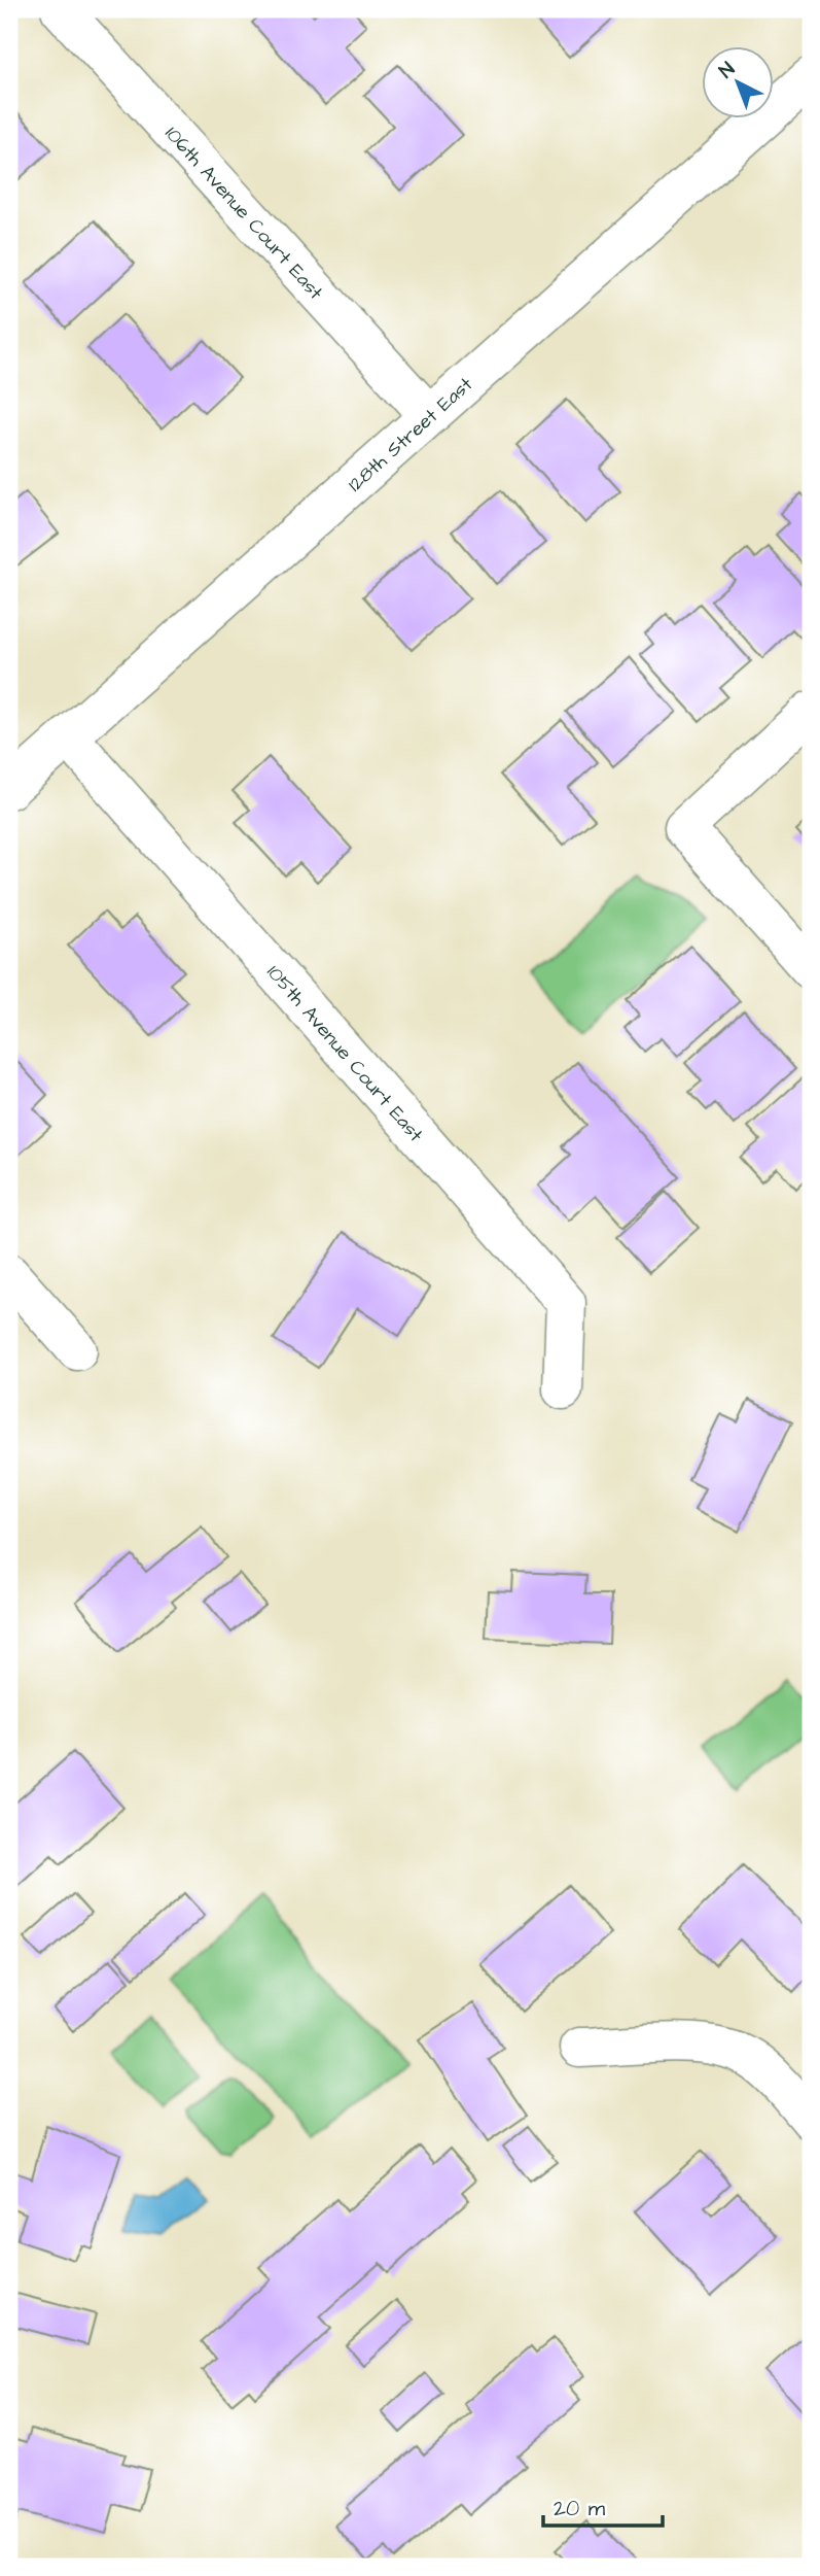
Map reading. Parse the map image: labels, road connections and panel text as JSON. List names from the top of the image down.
{
  "streets": {
    "street": ["106th Avenue Court East", "128th Street East", "105th Avenue Court East"]
  },
  "crossings": [
    ["106th Avenue Court East", "128th Street East"],
    ["128th Street East", "105th Avenue Court East"]
  ],
  "scale_bar": "20 m",
  "north": "top left"
}
